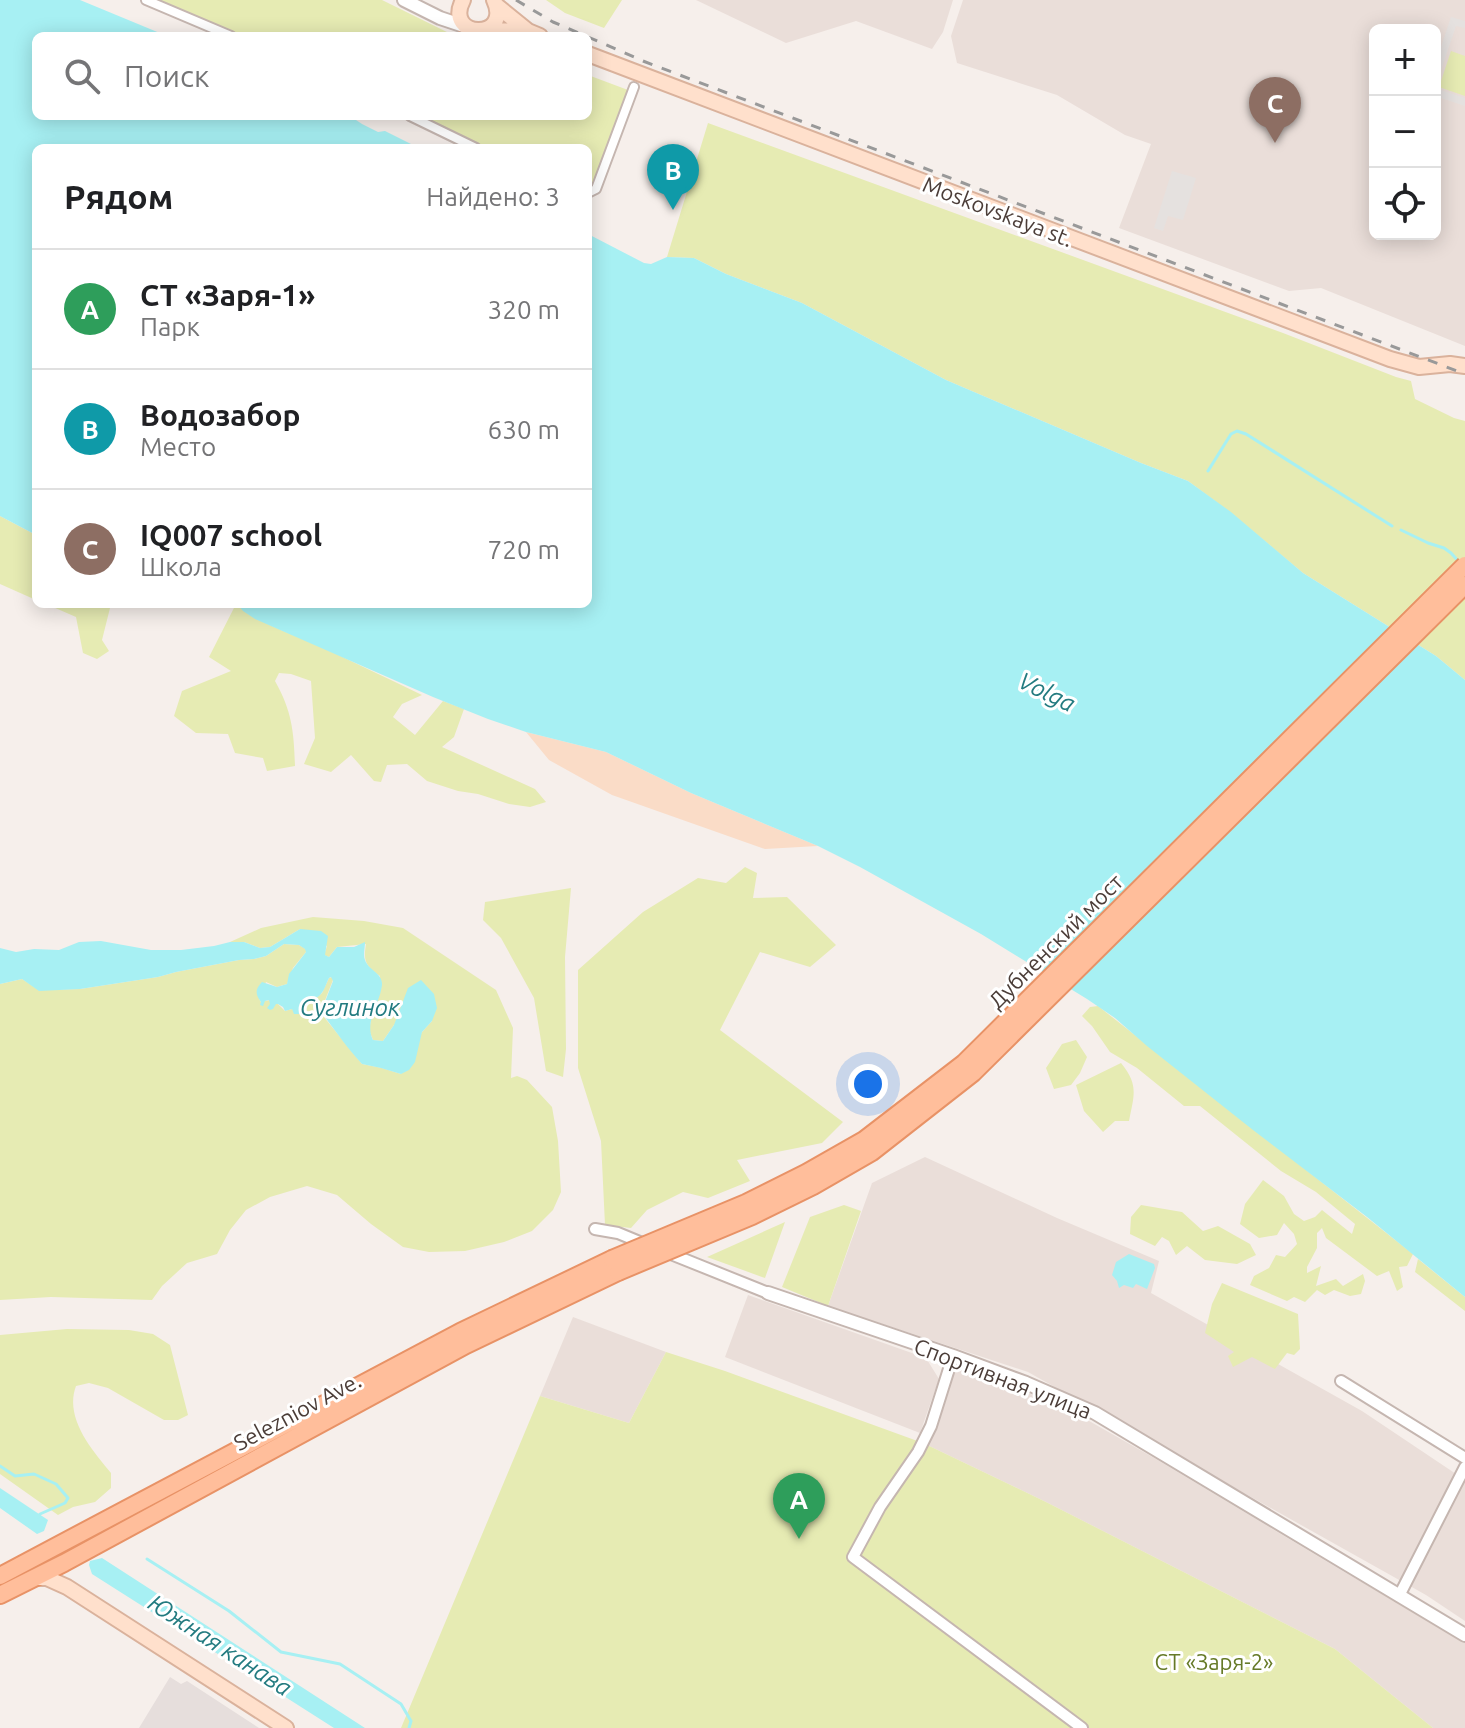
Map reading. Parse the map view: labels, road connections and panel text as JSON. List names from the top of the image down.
{
  "streets": {
    "main road": ["Moskovskaya st.", "Дубненский мост", "Selezniov Ave."],
    "street": ["Спортивная улица"]
  },
  "crossings": [
    ["Дубненский мост", "Selezniov Ave."]
  ],
  "water": ["Volga", "Суглинок", "Южная канава"],
  "parks": ["СТ «Заря-2»"],
  "page": {
    "map_buttons": ["+", "−"],
    "search": "Поиск",
    "pins": ["C", "B", "A"],
    "heading": ["Рядом", "Найдено: 3"],
    "list": [
      {
        "mark": "A",
        "name": "СТ «Заря-1»",
        "note": "Парк",
        "value": "320 m"
      },
      {
        "mark": "B",
        "name": "Водозабор",
        "note": "Место",
        "value": "630 m"
      },
      {
        "mark": "C",
        "name": "IQ007 school",
        "note": "Школа",
        "value": "720 m"
      }
    ]
  }
}
